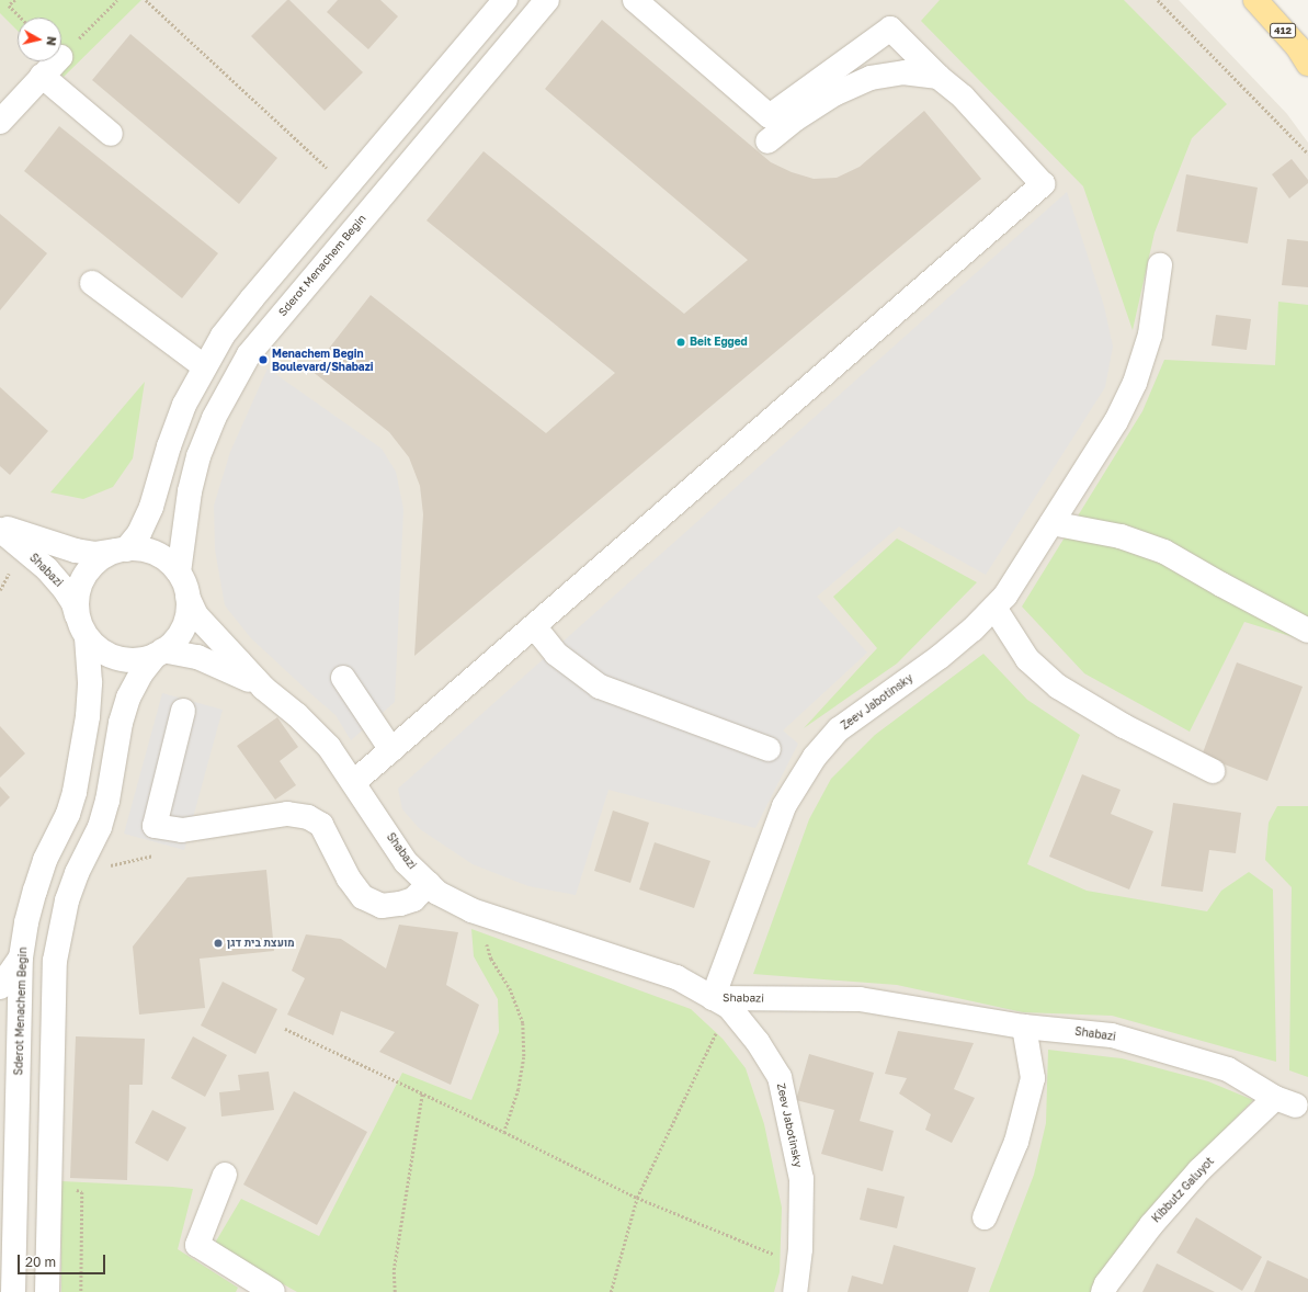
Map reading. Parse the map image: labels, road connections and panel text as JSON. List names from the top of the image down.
{
  "streets": {
    "main road": ["412"],
    "street": [
      "Sderot Menachem Begin",
      "Shabazi",
      "Zeev Jabotinsky",
      "Kibbutz Galuyot"
    ]
  },
  "crossings": [
    ["Sderot Menachem Begin", "Shabazi"],
    ["Shabazi", "Zeev Jabotinsky"],
    ["Shabazi", "Kibbutz Galuyot"]
  ],
  "places": ["Beit Egged", "Menachem Begin Boulevard/Shabazi", "מועצת בית דגן"],
  "scale_bar": "20 m",
  "north": "right"
}
